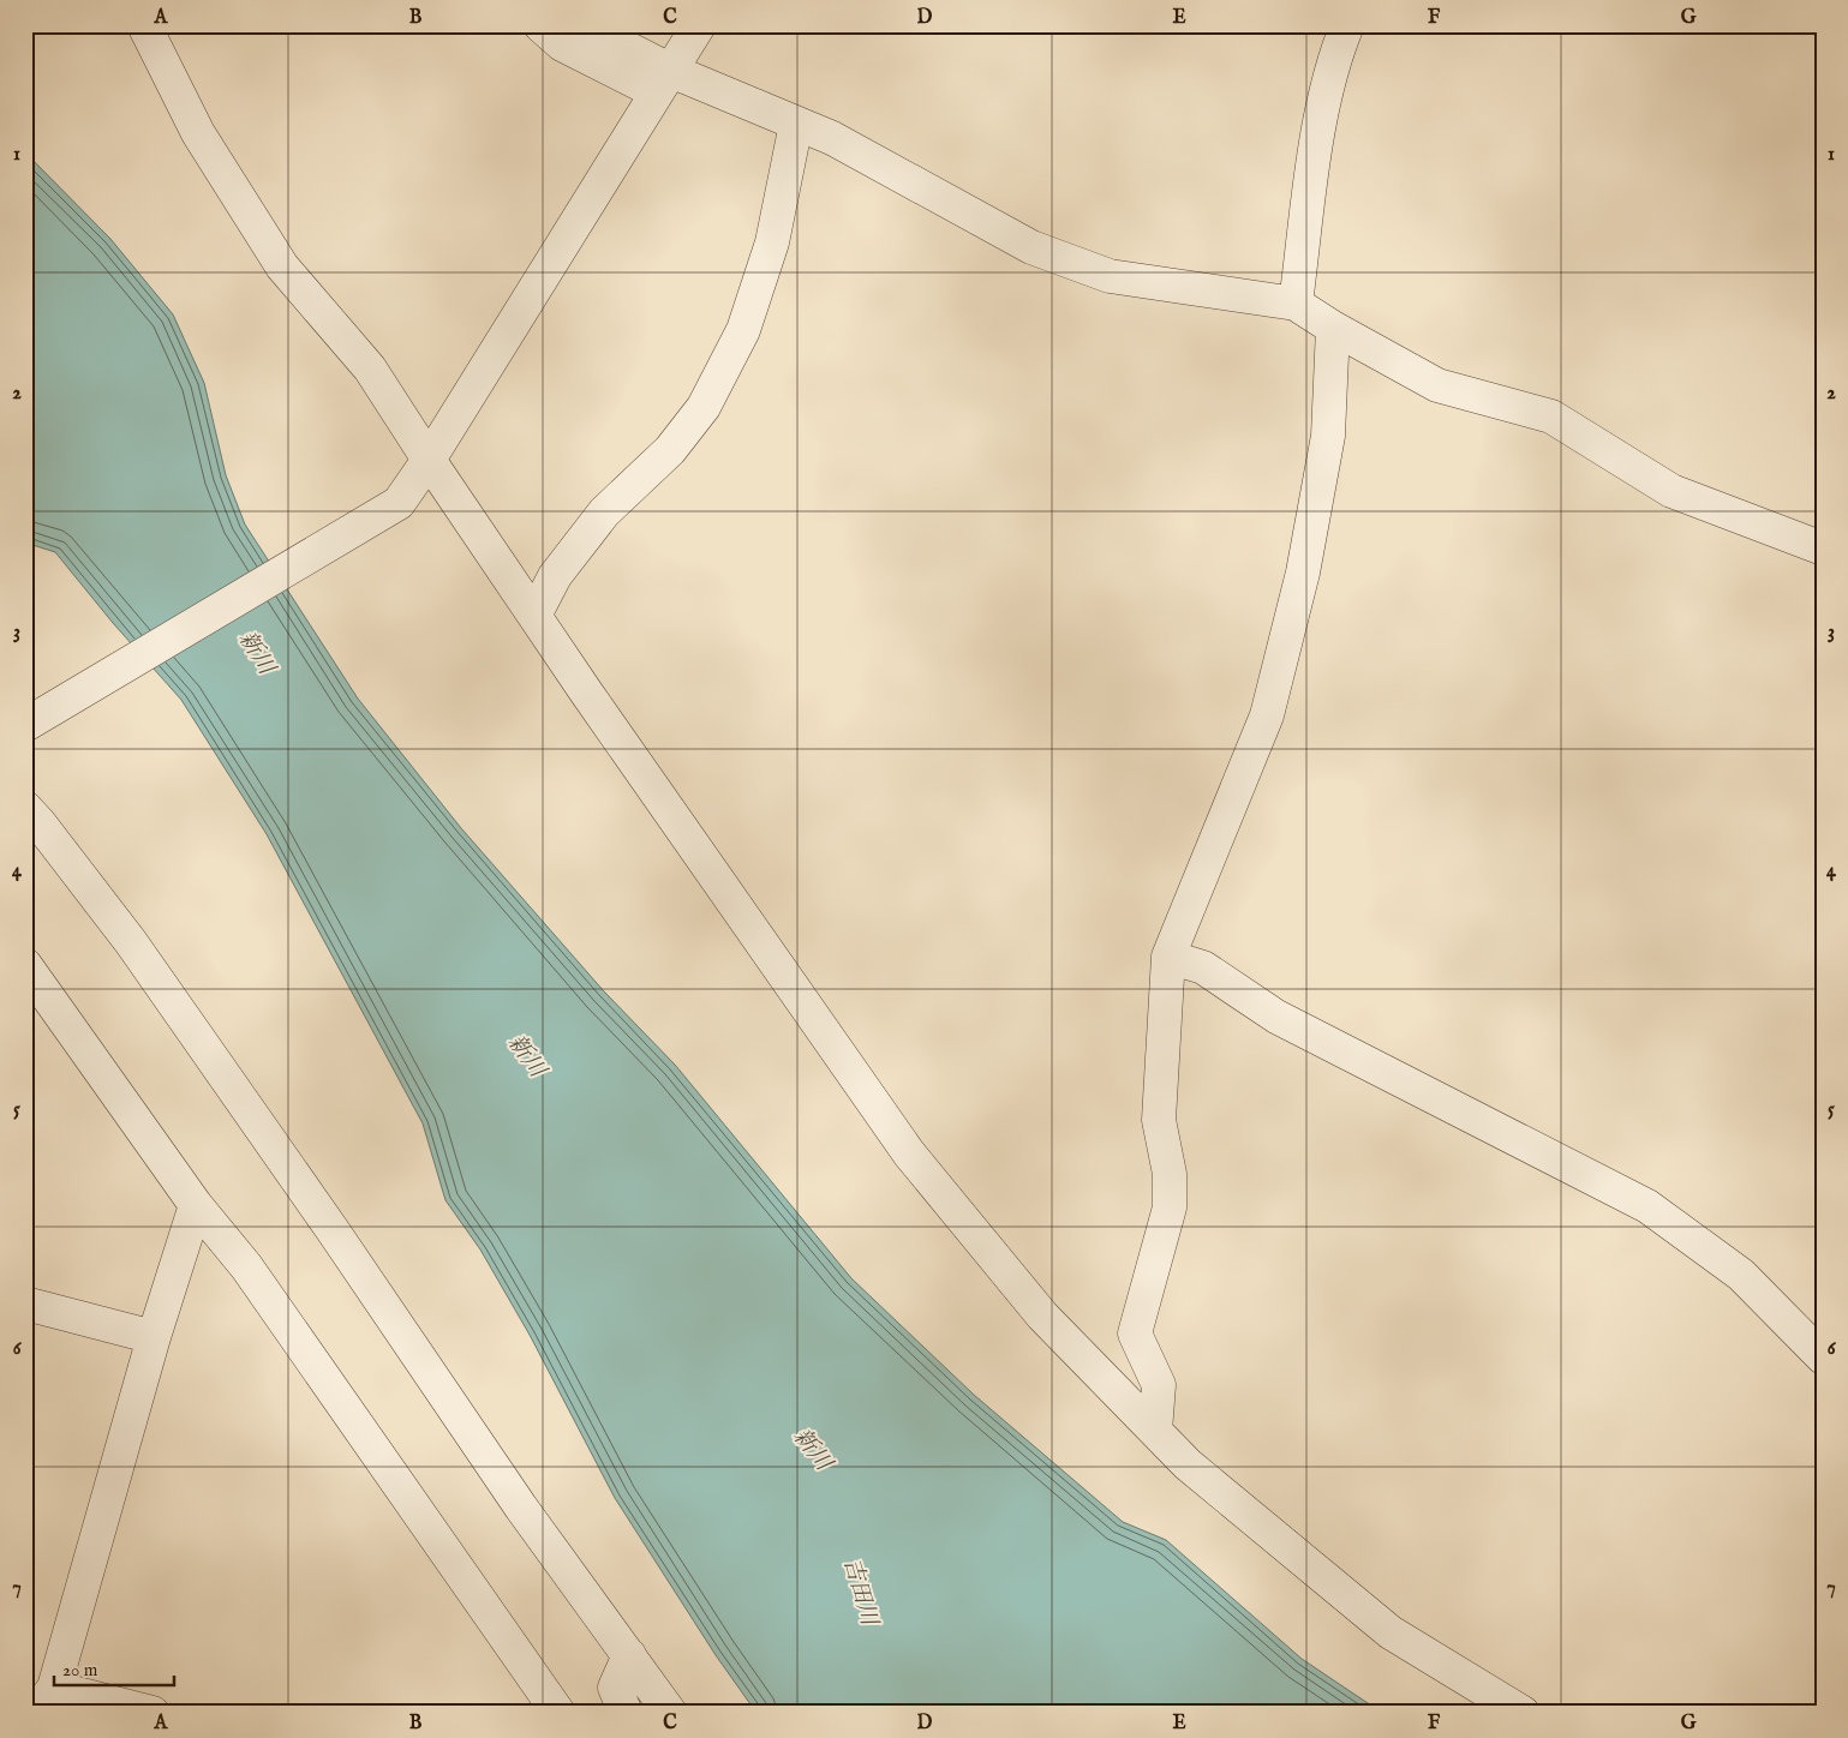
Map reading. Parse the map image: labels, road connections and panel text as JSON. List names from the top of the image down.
{
  "water": ["新川", "吉田川"],
  "scale_bar": "20 m",
  "grid": {
    "columns": [
      "A",
      "B",
      "C",
      "D",
      "E",
      "F",
      "G"
    ],
    "rows": [
      "1",
      "2",
      "3",
      "4",
      "5",
      "6",
      "7"
    ]
  }
}
